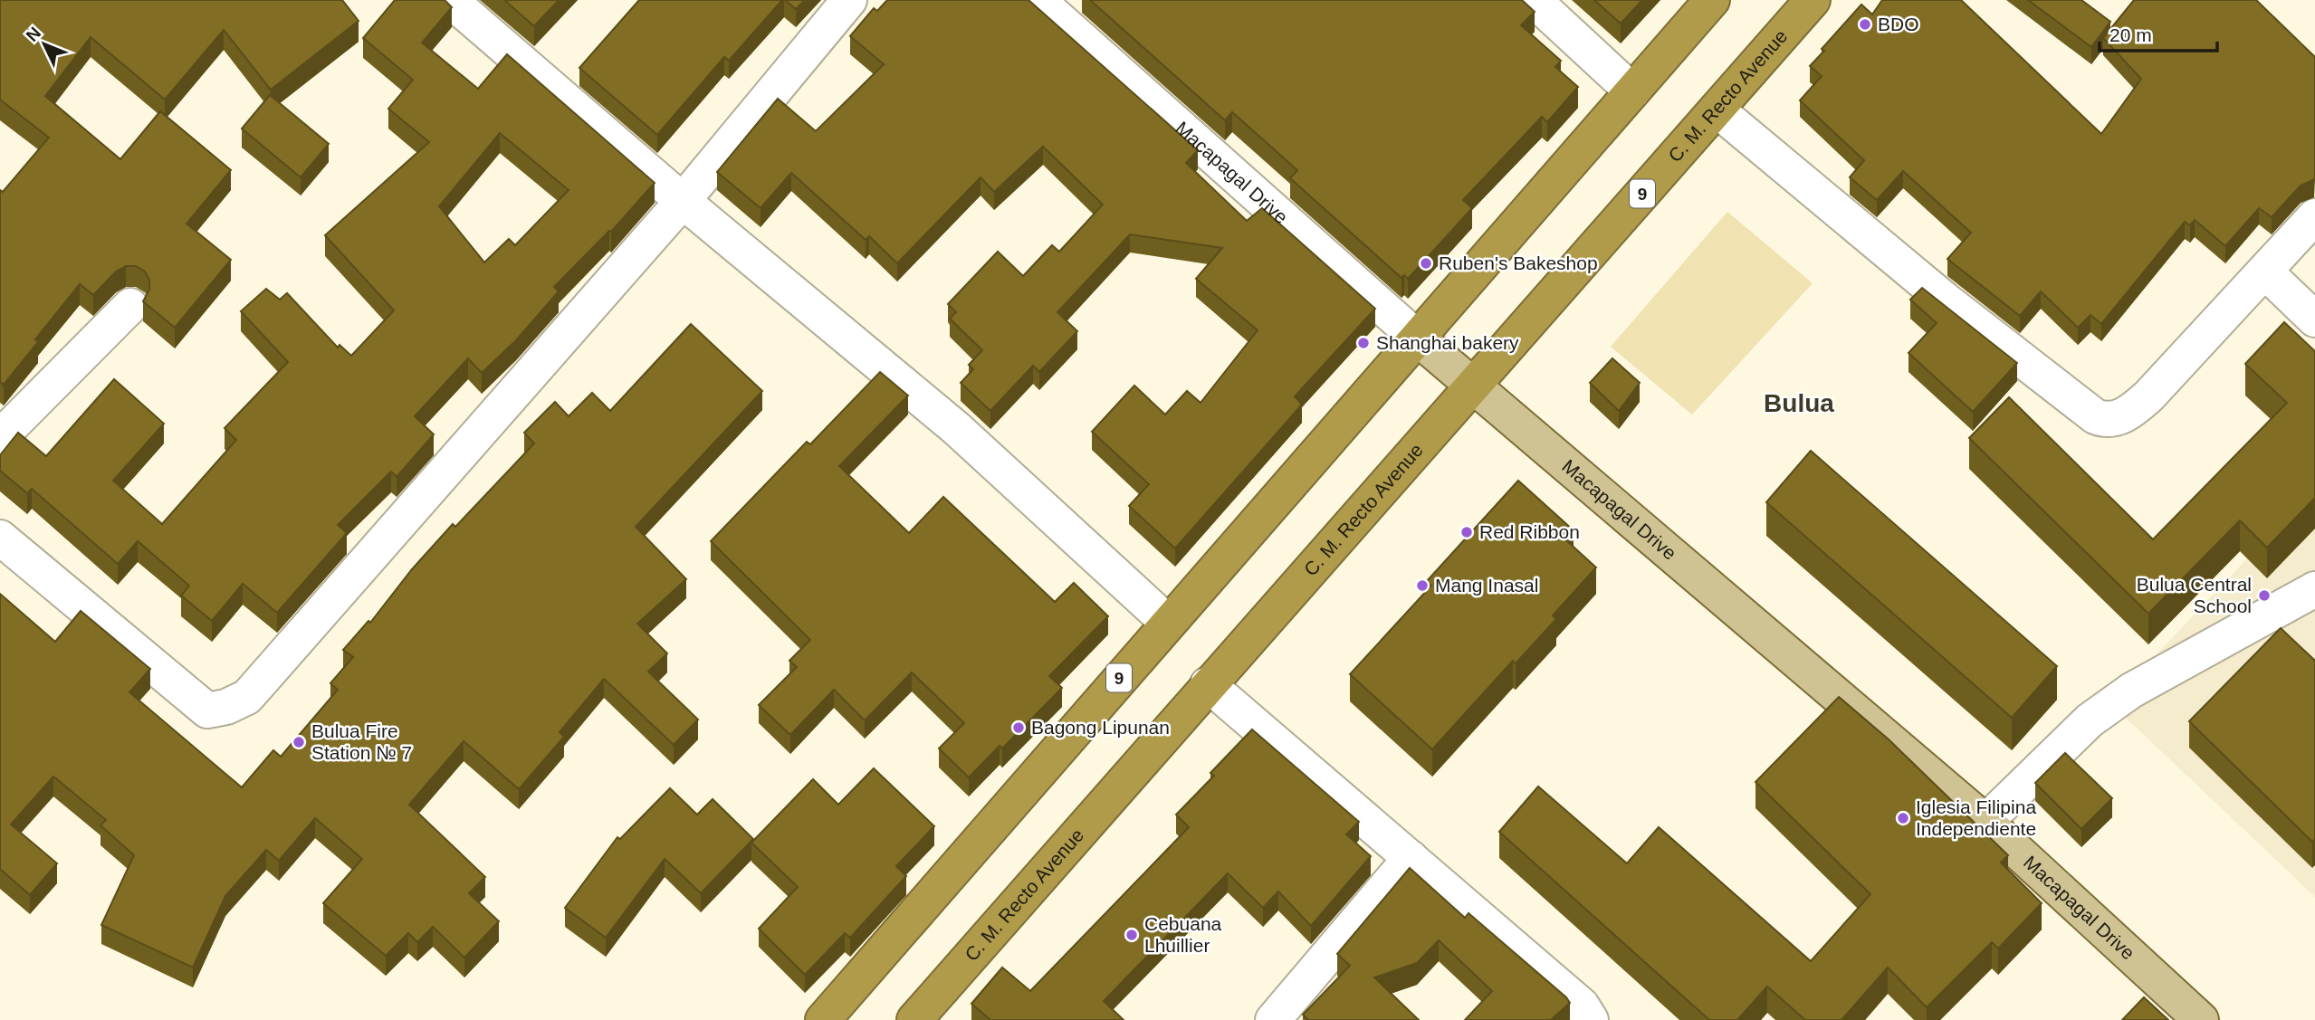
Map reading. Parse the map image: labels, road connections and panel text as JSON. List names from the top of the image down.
{
  "streets": {
    "highway": ["C. M. Recto Avenue", "9"],
    "main road": ["Macapagal Drive"]
  },
  "crossings": [
    ["C. M. Recto Avenue", "Macapagal Drive"],
    ["Macapagal Drive", "9"]
  ],
  "districts": ["Bulua"],
  "places": [
    "BDO",
    "Ruben's Bakeshop",
    "Shanghai bakery",
    "Red Ribbon",
    "Mang Inasal",
    "Bulua Central School",
    "Bagong Lipunan",
    "Bulua Fire Station № 7",
    "Iglesia Filipina Independiente",
    "Cebuana Lhuillier"
  ],
  "scale_bar": "20 m",
  "north": "top left"
}
